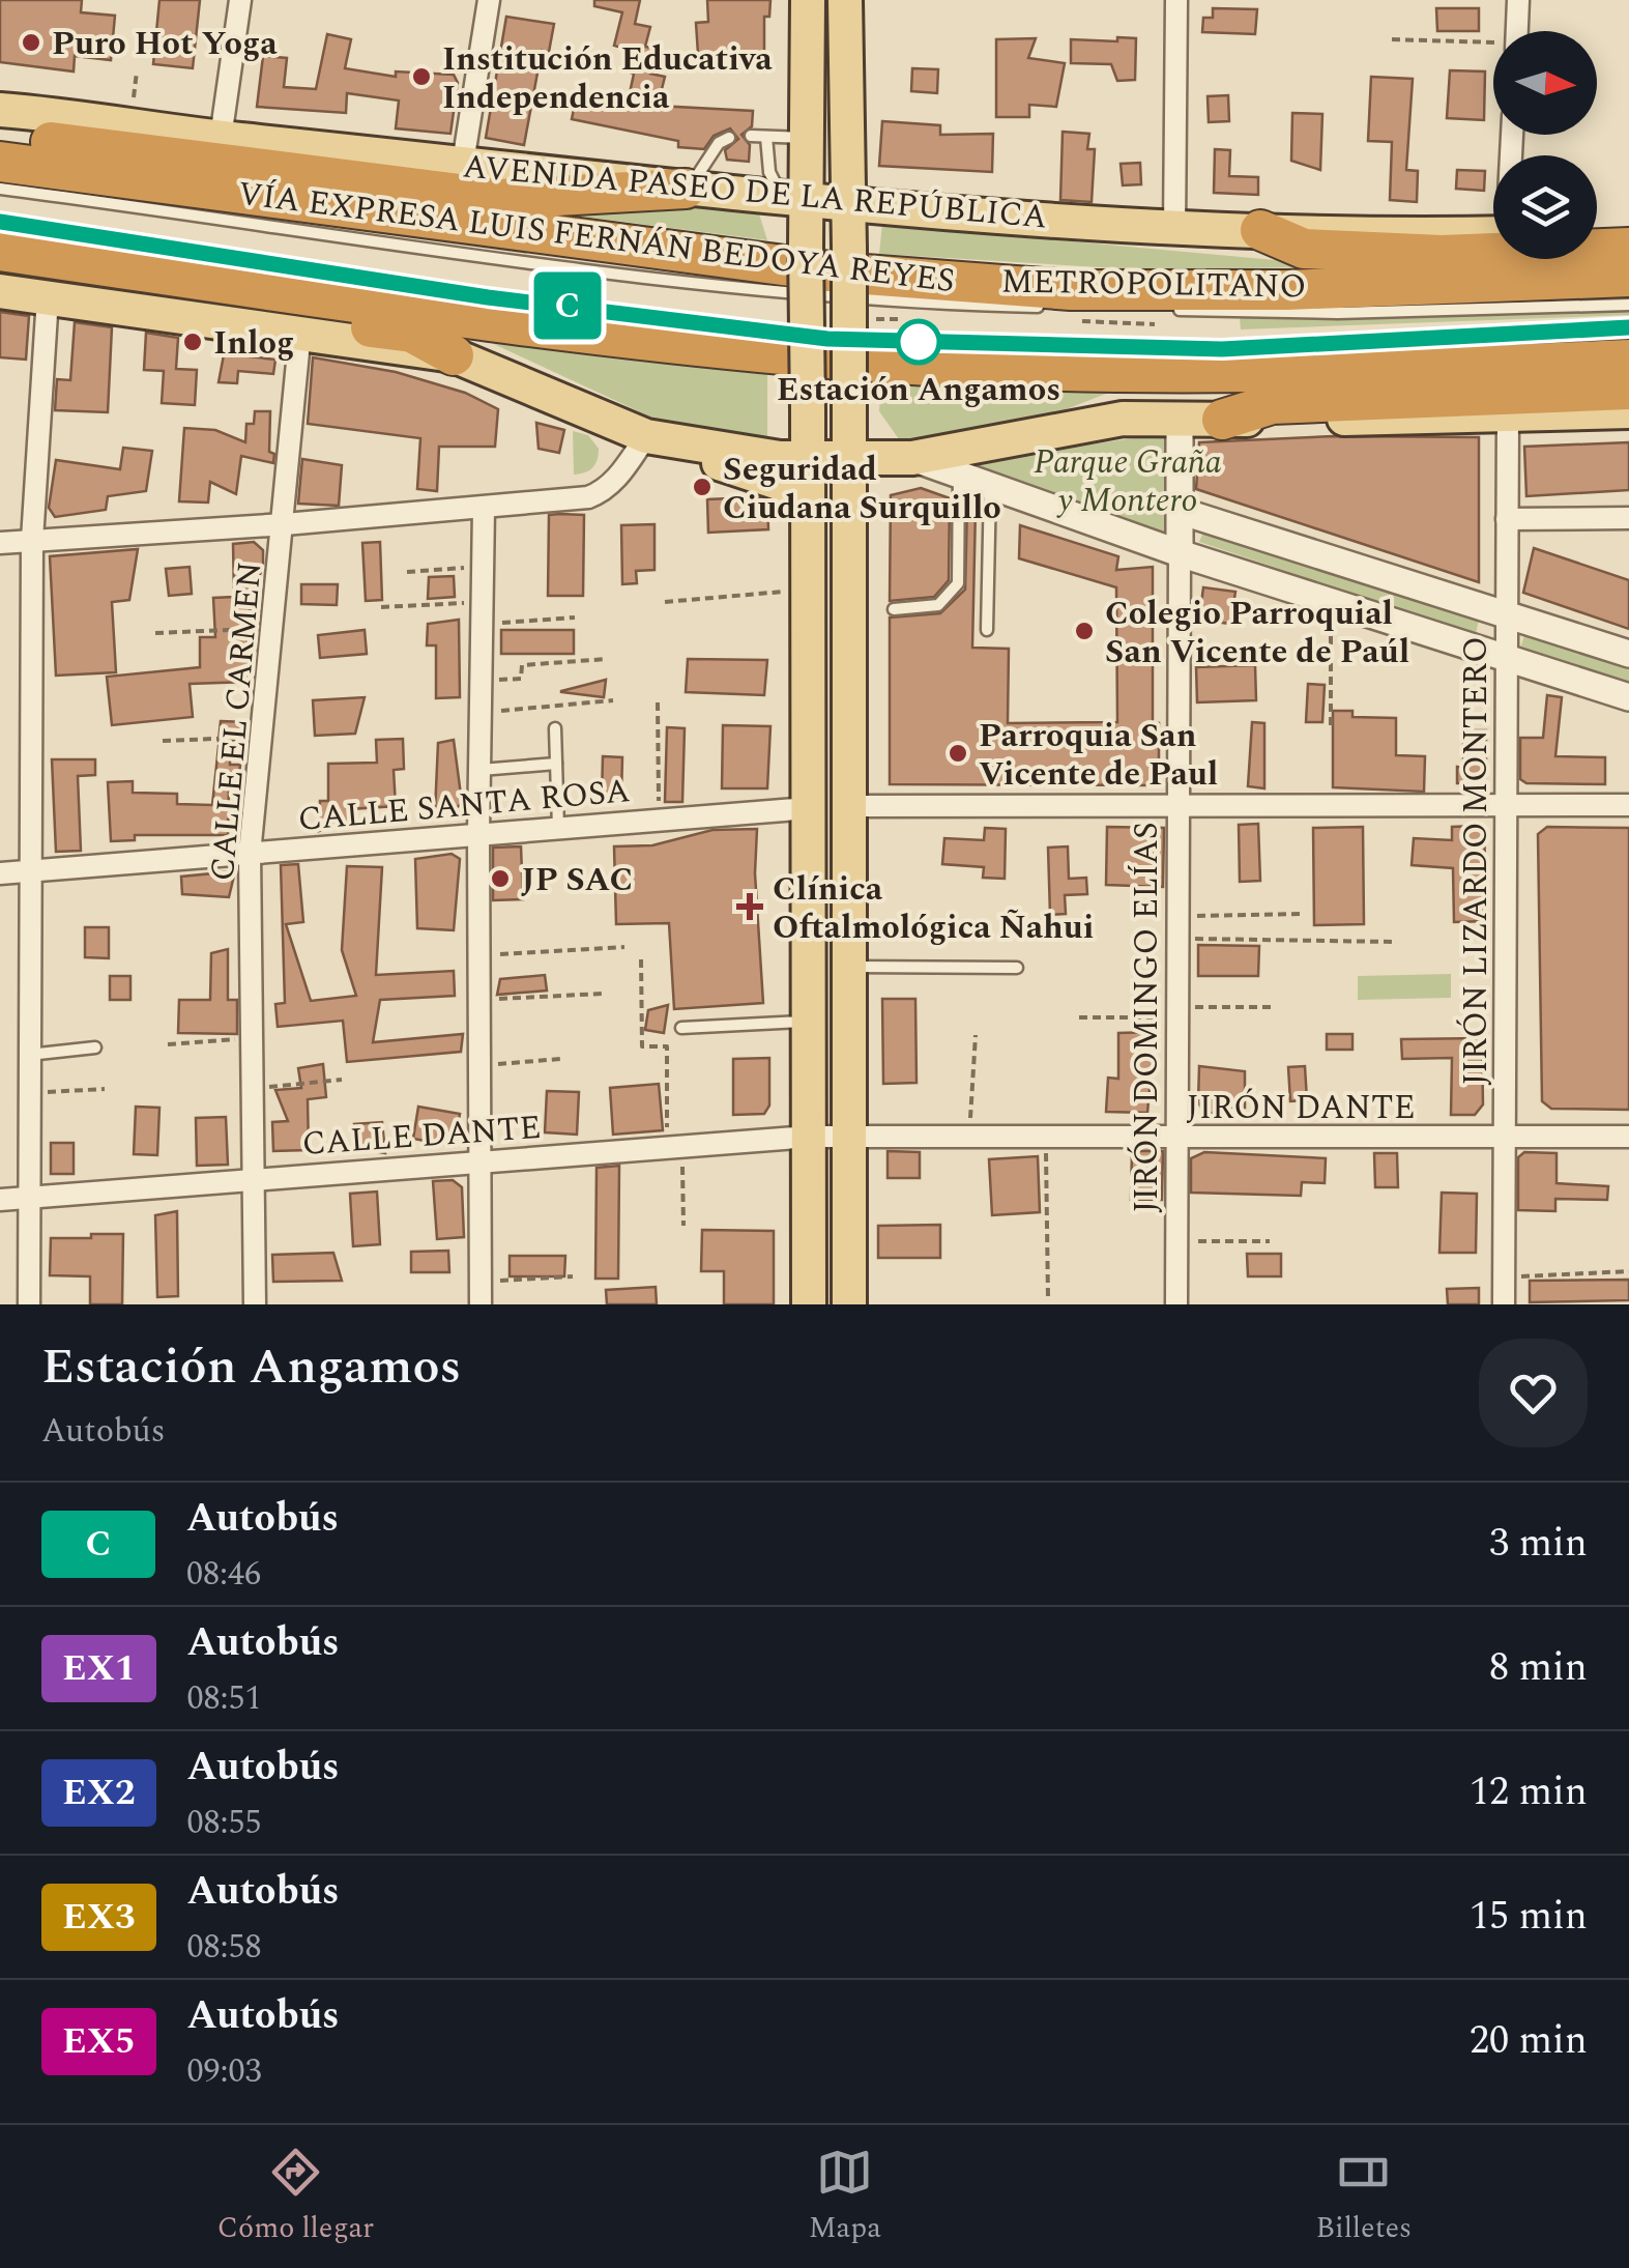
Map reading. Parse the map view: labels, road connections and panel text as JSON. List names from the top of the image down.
{
  "streets": {
    "highway": ["VÍA EXPRESA LUIS FERNÁN BEDOYA REYES"],
    "main road": ["AVENIDA PASEO DE LA REPÚBLICA"],
    "street": [
      "CALLE EL CARMEN",
      "CALLE SANTA ROSA",
      "JIRÓN LIZARDO MONTERO",
      "JIRÓN DOMINGO ELÍAS",
      "JIRÓN DANTE",
      "CALLE DANTE"
    ],
    "lane": ["METROPOLITANO"]
  },
  "crossings": [
    ["CALLE EL CARMEN", "CALLE SANTA ROSA"],
    ["CALLE EL CARMEN", "CALLE DANTE"],
    ["JIRÓN LIZARDO MONTERO", "JIRÓN DANTE"],
    ["JIRÓN DOMINGO ELÍAS", "JIRÓN DANTE"],
    ["JIRÓN DANTE", "CALLE DANTE"]
  ],
  "parks": ["Parque Graña y Montero"],
  "places": {
    "other": [
      "Puro Hot Yoga",
      "Institución Educativa Independencia",
      "Inlog",
      "Estación Angamos",
      "Seguridad Ciudana Surquillo",
      "Colegio Parroquial San Vicente de Paúl",
      "Parroquia San Vicente de Paul",
      "JP SAC"
    ],
    "health": ["Clínica Oftalmológica Ñahui"]
  },
  "lines": ["bus line C"],
  "north": "right",
  "page": {
    "on_map": "C",
    "heading": ["Estación Angamos", "Autobús"],
    "list": [
      {
        "mark": "C",
        "name": "Autobús",
        "note": "08:46",
        "value": "3 min"
      },
      {
        "mark": "EX1",
        "name": "Autobús",
        "note": "08:51",
        "value": "8 min"
      },
      {
        "mark": "EX2",
        "name": "Autobús",
        "note": "08:55",
        "value": "12 min"
      },
      {
        "mark": "EX3",
        "name": "Autobús",
        "note": "08:58",
        "value": "15 min"
      },
      {
        "mark": "EX5",
        "name": "Autobús",
        "note": "09:03",
        "value": "20 min"
      }
    ],
    "tabs": ["Cómo llegar", "Mapa", "Billetes"]
  }
}
